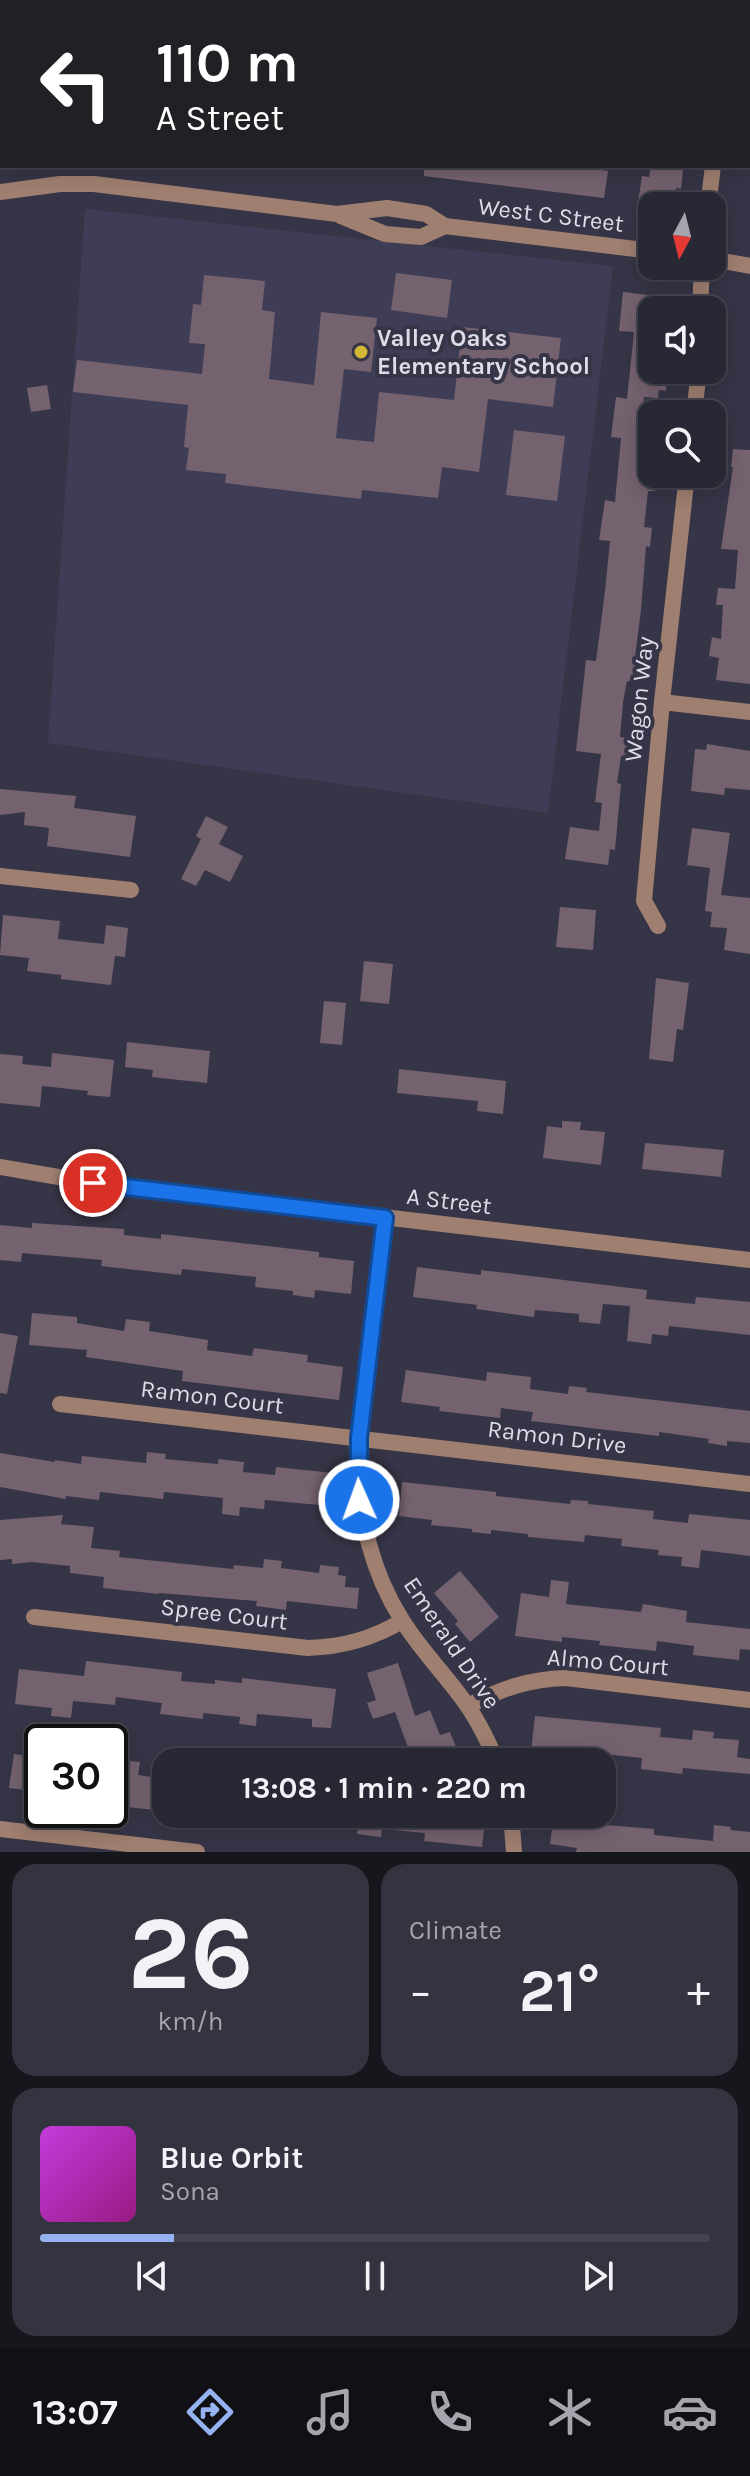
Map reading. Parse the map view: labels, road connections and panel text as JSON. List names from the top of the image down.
{
  "streets": {
    "street": [
      "West C Street",
      "Wagon Way",
      "A Street",
      "Ramon Court",
      "Ramon Drive",
      "Spree Court",
      "Emerald Drive",
      "Almo Court"
    ]
  },
  "crossings": [
    ["A Street", "Emerald Drive"],
    ["Ramon Court", "Ramon Drive"],
    ["Ramon Court", "Emerald Drive"],
    ["Ramon Drive", "Emerald Drive"],
    ["Spree Court", "Emerald Drive"],
    ["Emerald Drive", "Almo Court"]
  ],
  "places": ["Valley Oaks Elementary School"],
  "north": "bottom",
  "page": {
    "turn": ["110 m", "A Street"],
    "limit": "30",
    "trip": "13:08 · 1 min · 220 m",
    "tile": [
      ["26", "km/h"],
      "Climate"
    ],
    "heat": ["−", "21°", "+"],
    "song": ["Blue Orbit", "Sona"],
    "tabs": "13:07"
  }
}
